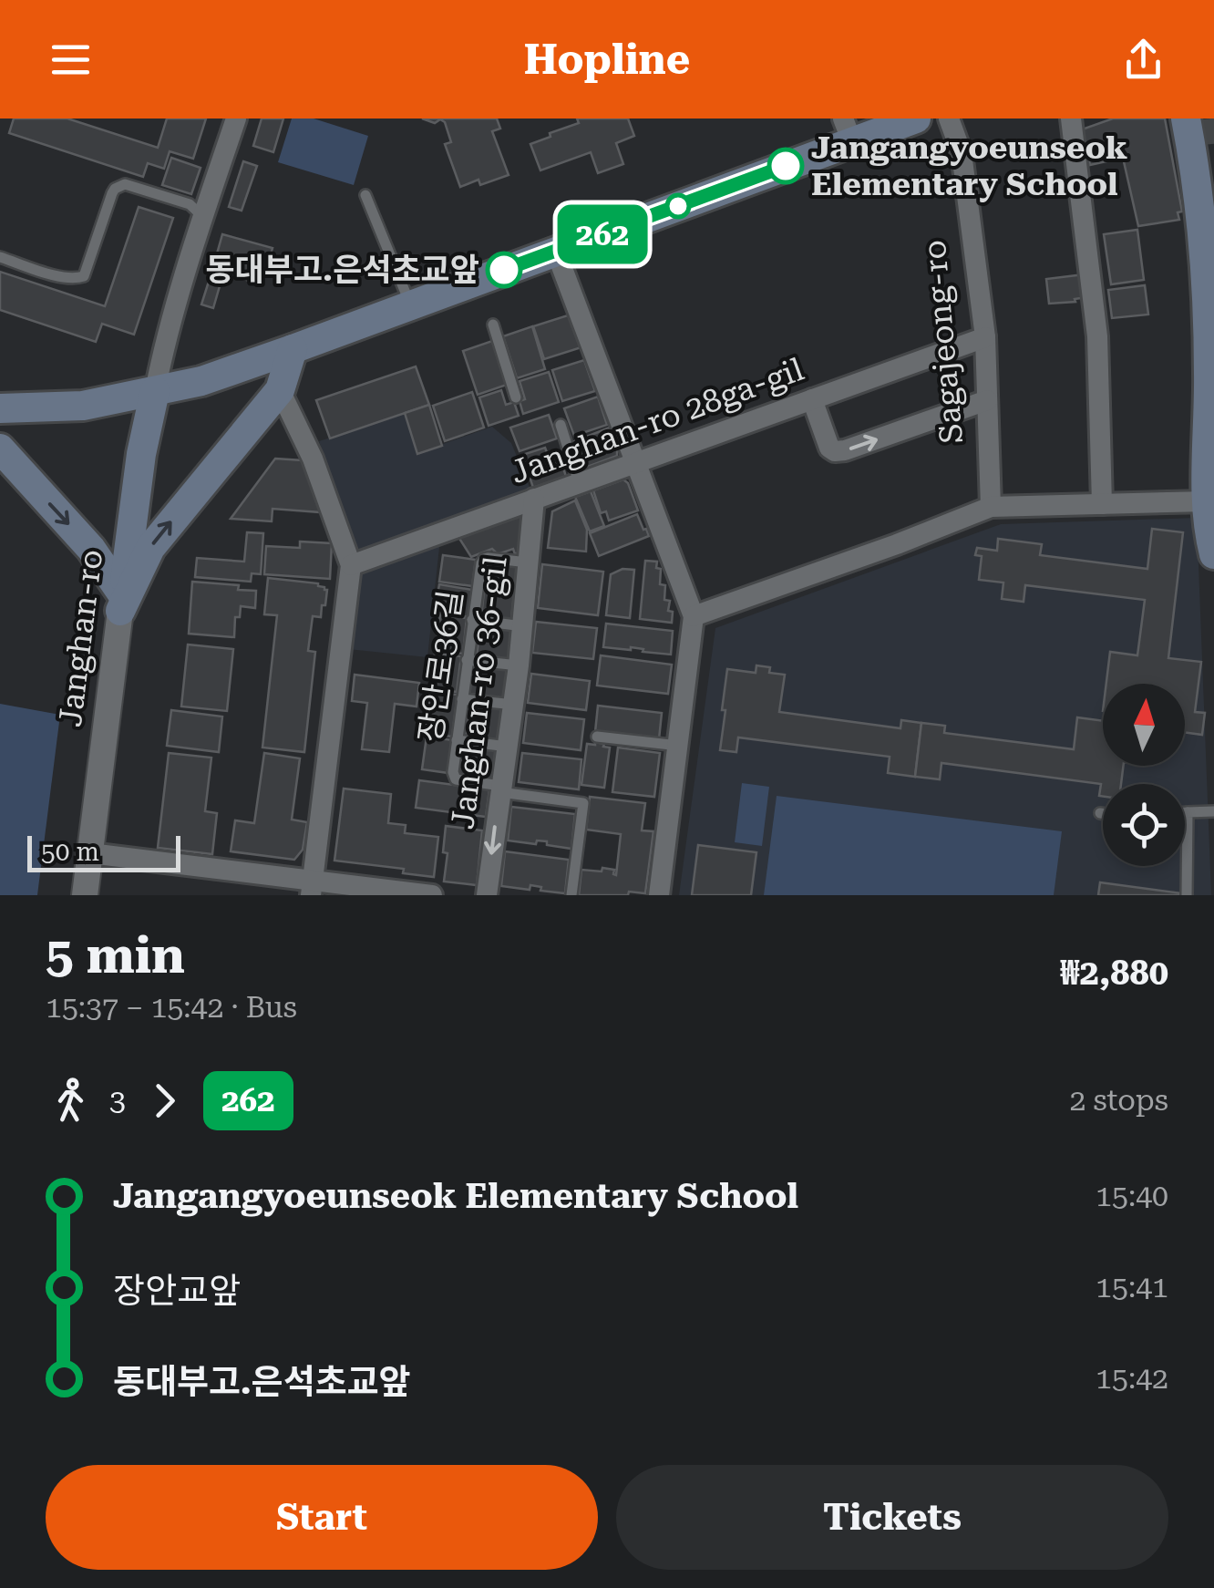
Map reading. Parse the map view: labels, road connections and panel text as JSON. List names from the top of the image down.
{
  "streets": {
    "main road": ["Janghan-ro"],
    "street": ["Sagajeong-ro", "Janghan-ro 28ga-gil", "Janghan-ro 36-gil"],
    "lane": ["장안로36길"]
  },
  "crossings": [
    ["Sagajeong-ro", "Janghan-ro 28ga-gil"],
    ["Janghan-ro 28ga-gil", "Janghan-ro 36-gil"],
    ["장안로36길", "Janghan-ro 36-gil"]
  ],
  "places": ["Jangangyoeunseok Elementary School", "동대부고.은석초교앞"],
  "lines": ["bus line 262"],
  "scale_bar": "50 m",
  "north": "top",
  "page": {
    "header": "Hopline",
    "on_map": "262",
    "scale": "50 m",
    "heading": ["5 min", "15:37 – 15:42 · Bus", "₩2,880"],
    "legs": ["3", "262", "2 stops"],
    "list": [
      {
        "name": "Jangangyoeunseok Elementary School",
        "value": "15:40"
      },
      {
        "name": "장안교앞",
        "value": "15:41"
      },
      {
        "name": "동대부고.은석초교앞",
        "value": "15:42"
      }
    ],
    "buttons": ["Start", "Tickets"]
  }
}
